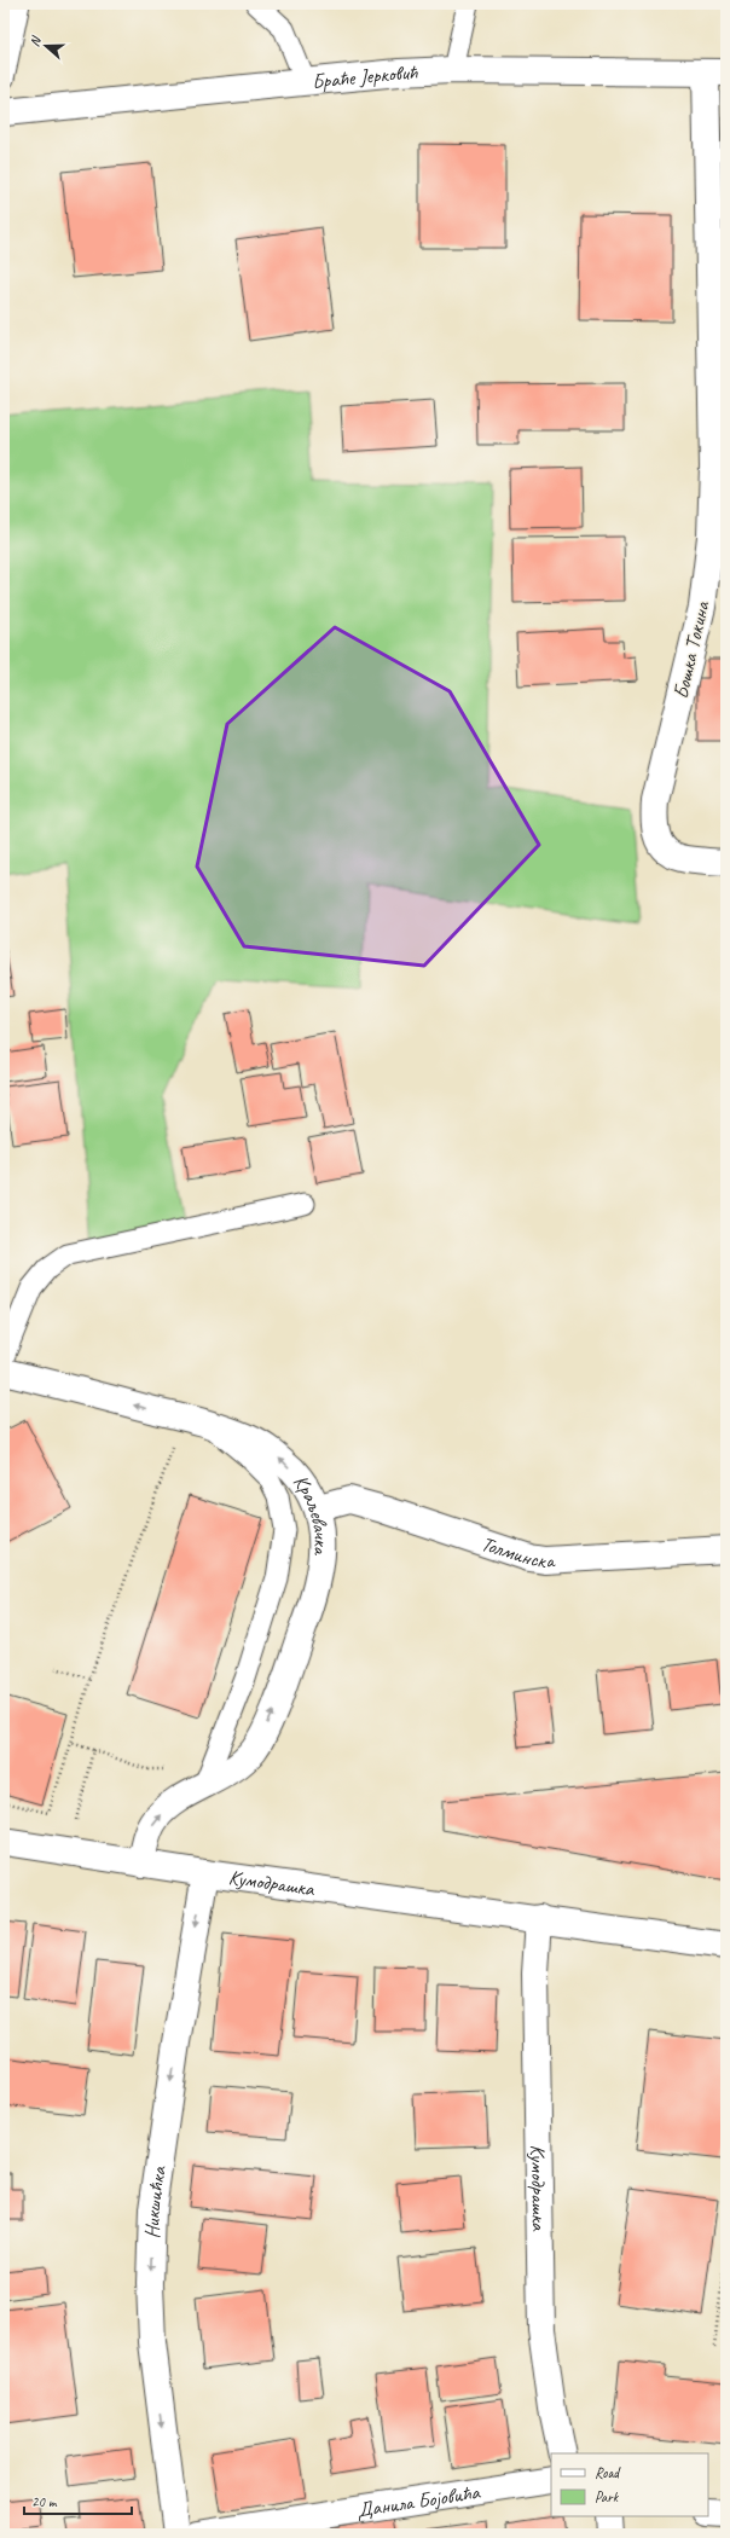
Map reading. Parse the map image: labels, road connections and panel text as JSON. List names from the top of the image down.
{
  "streets": {
    "street": [
      "Браће Јерковић",
      "Бошка Токина",
      "Краљевачка",
      "Толминска",
      "Кумодрашка",
      "Никшићка",
      "Данила Бојовића"
    ]
  },
  "crossings": [
    ["Браће Јерковић", "Бошка Токина"],
    ["Краљевачка", "Толминска"],
    ["Краљевачка", "Кумодрашка"],
    ["Кумодрашка", "Никшићка"]
  ],
  "one_way": ["Никшићка"],
  "legend": ["Road", "Park"],
  "scale_bar": "20 m",
  "north": "left"
}
